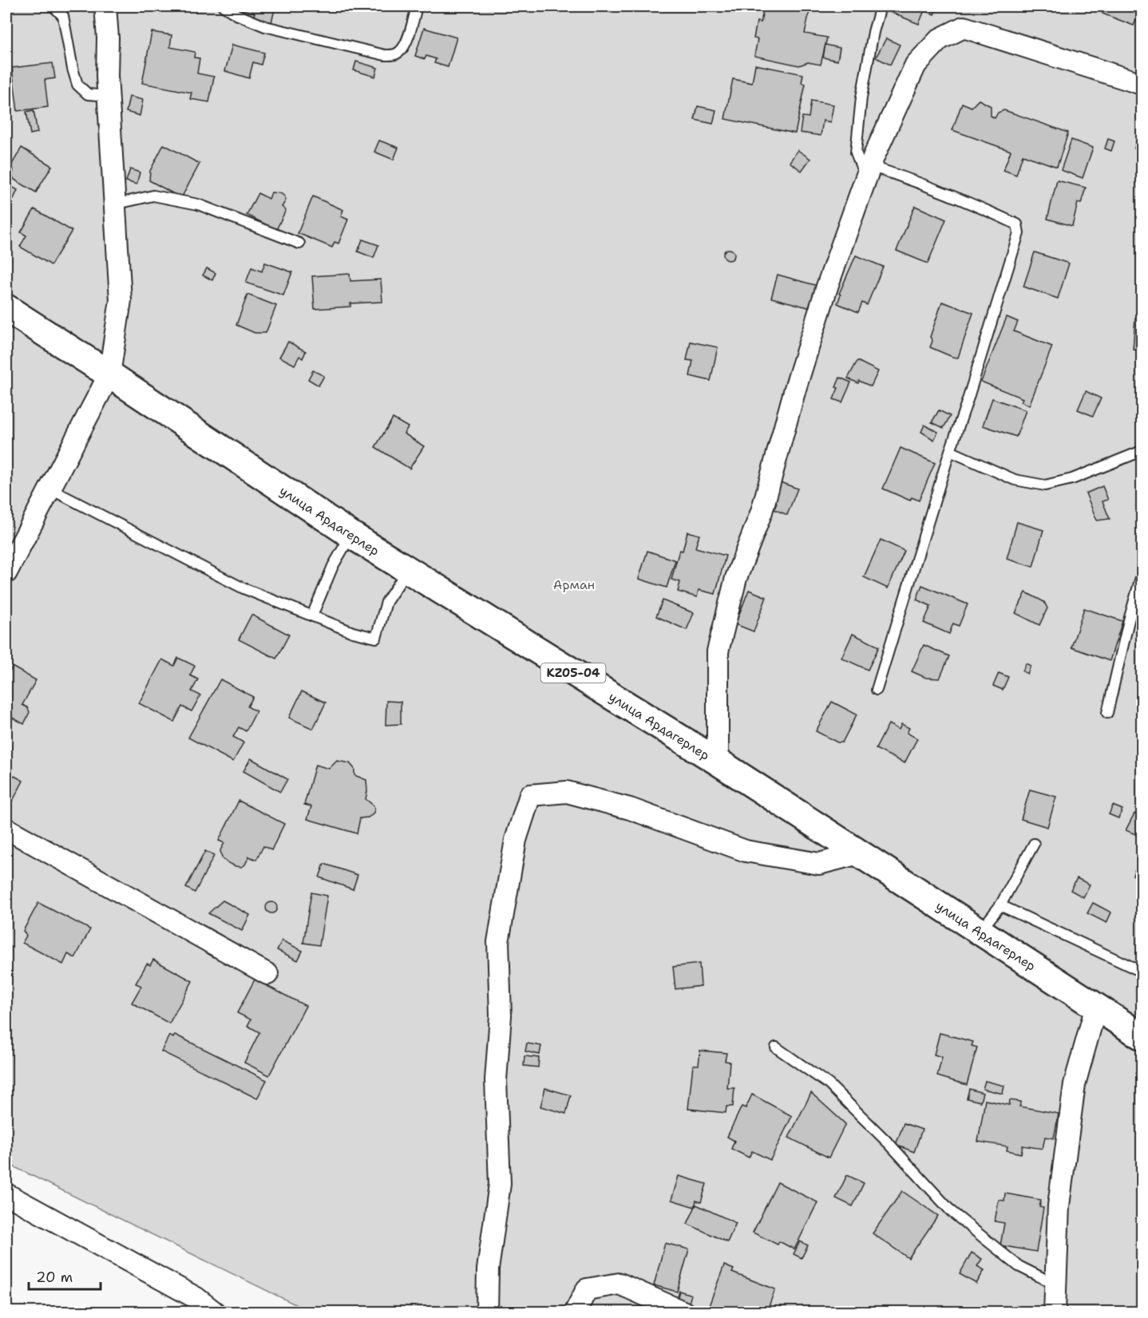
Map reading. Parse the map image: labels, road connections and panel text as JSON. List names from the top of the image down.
{
  "streets": {
    "main road": ["улица Ардагерлер", "KZ05-04"]
  },
  "parks": ["Арман"],
  "scale_bar": "20 m"
}
